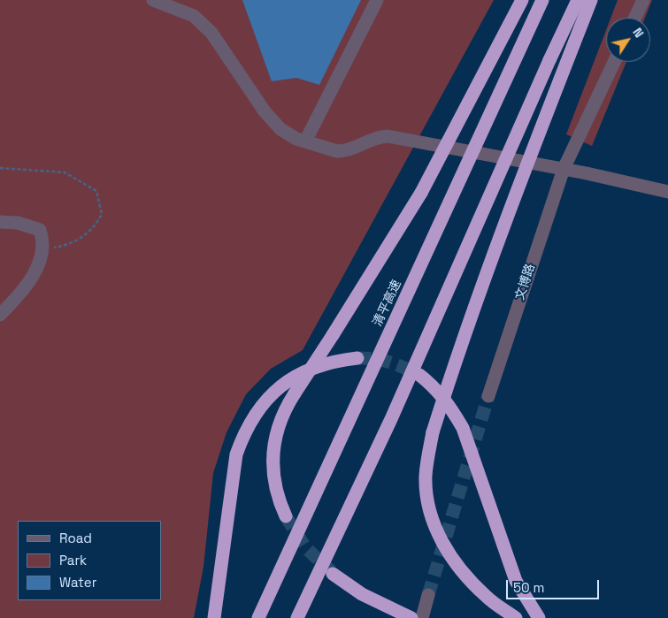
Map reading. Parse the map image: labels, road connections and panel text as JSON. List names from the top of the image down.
{
  "streets": {
    "highway": ["清平高速"],
    "street": ["文博路"]
  },
  "legend": ["Road", "Park", "Water"],
  "scale_bar": "50 m",
  "north": "top right"
}
